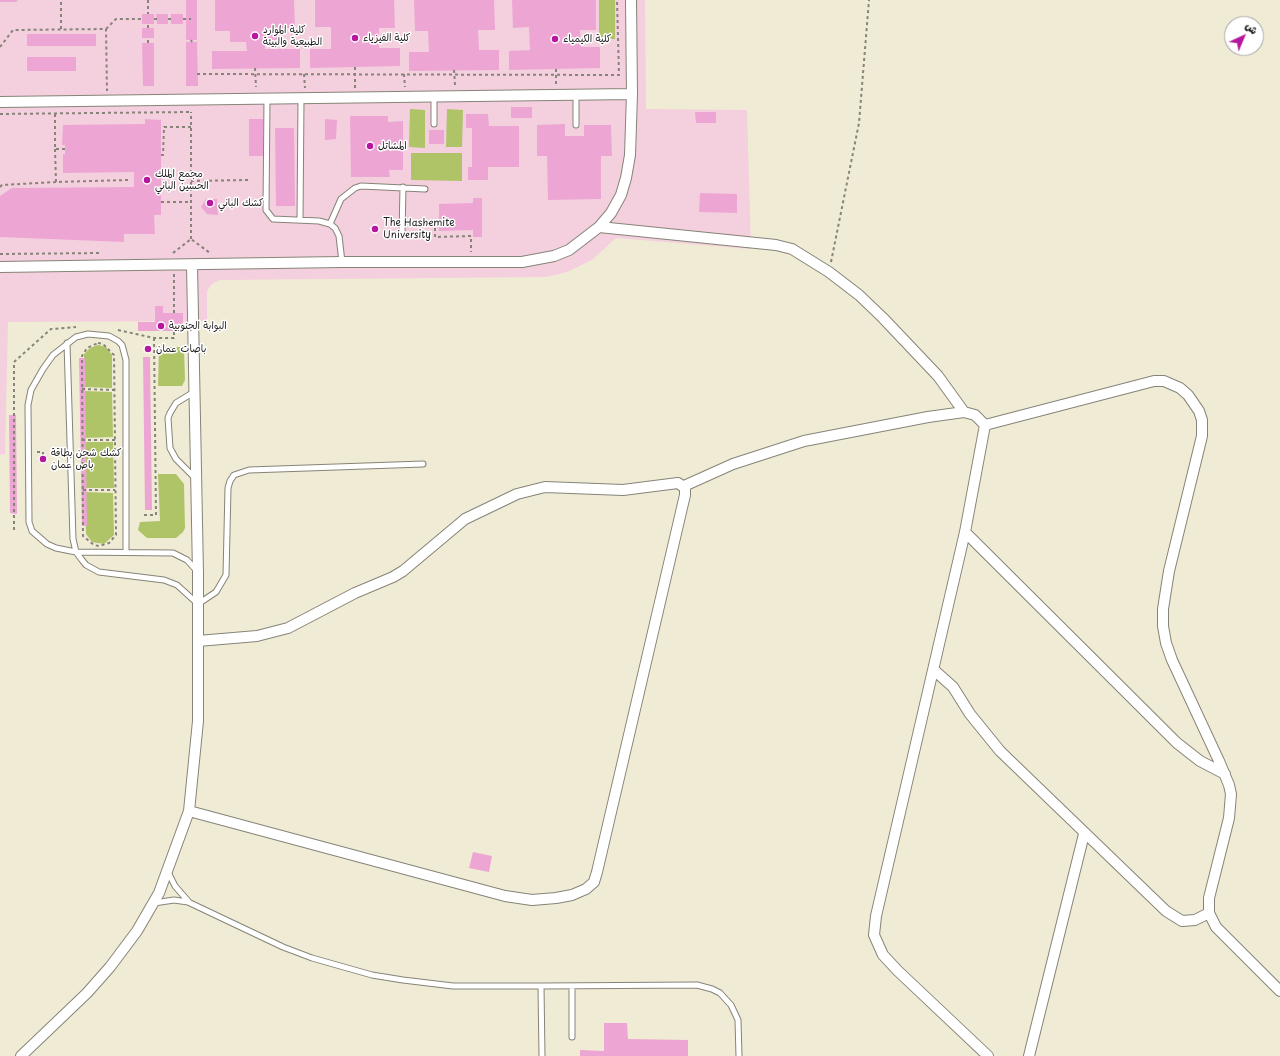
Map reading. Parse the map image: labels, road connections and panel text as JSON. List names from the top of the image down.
{
  "places": [
    "كلية الموارد الطبيعية والبيئة",
    "كلية الفيزياء",
    "كلية الكيمياء",
    "المشاتل",
    "مجمع الملك الحسين الباني",
    "كشك الباني",
    "The Hashemite University",
    "البوابة الجنوبية",
    "باصات عمان",
    "كشك شحن بطاقة باص عمان"
  ],
  "north": "top right"
}
